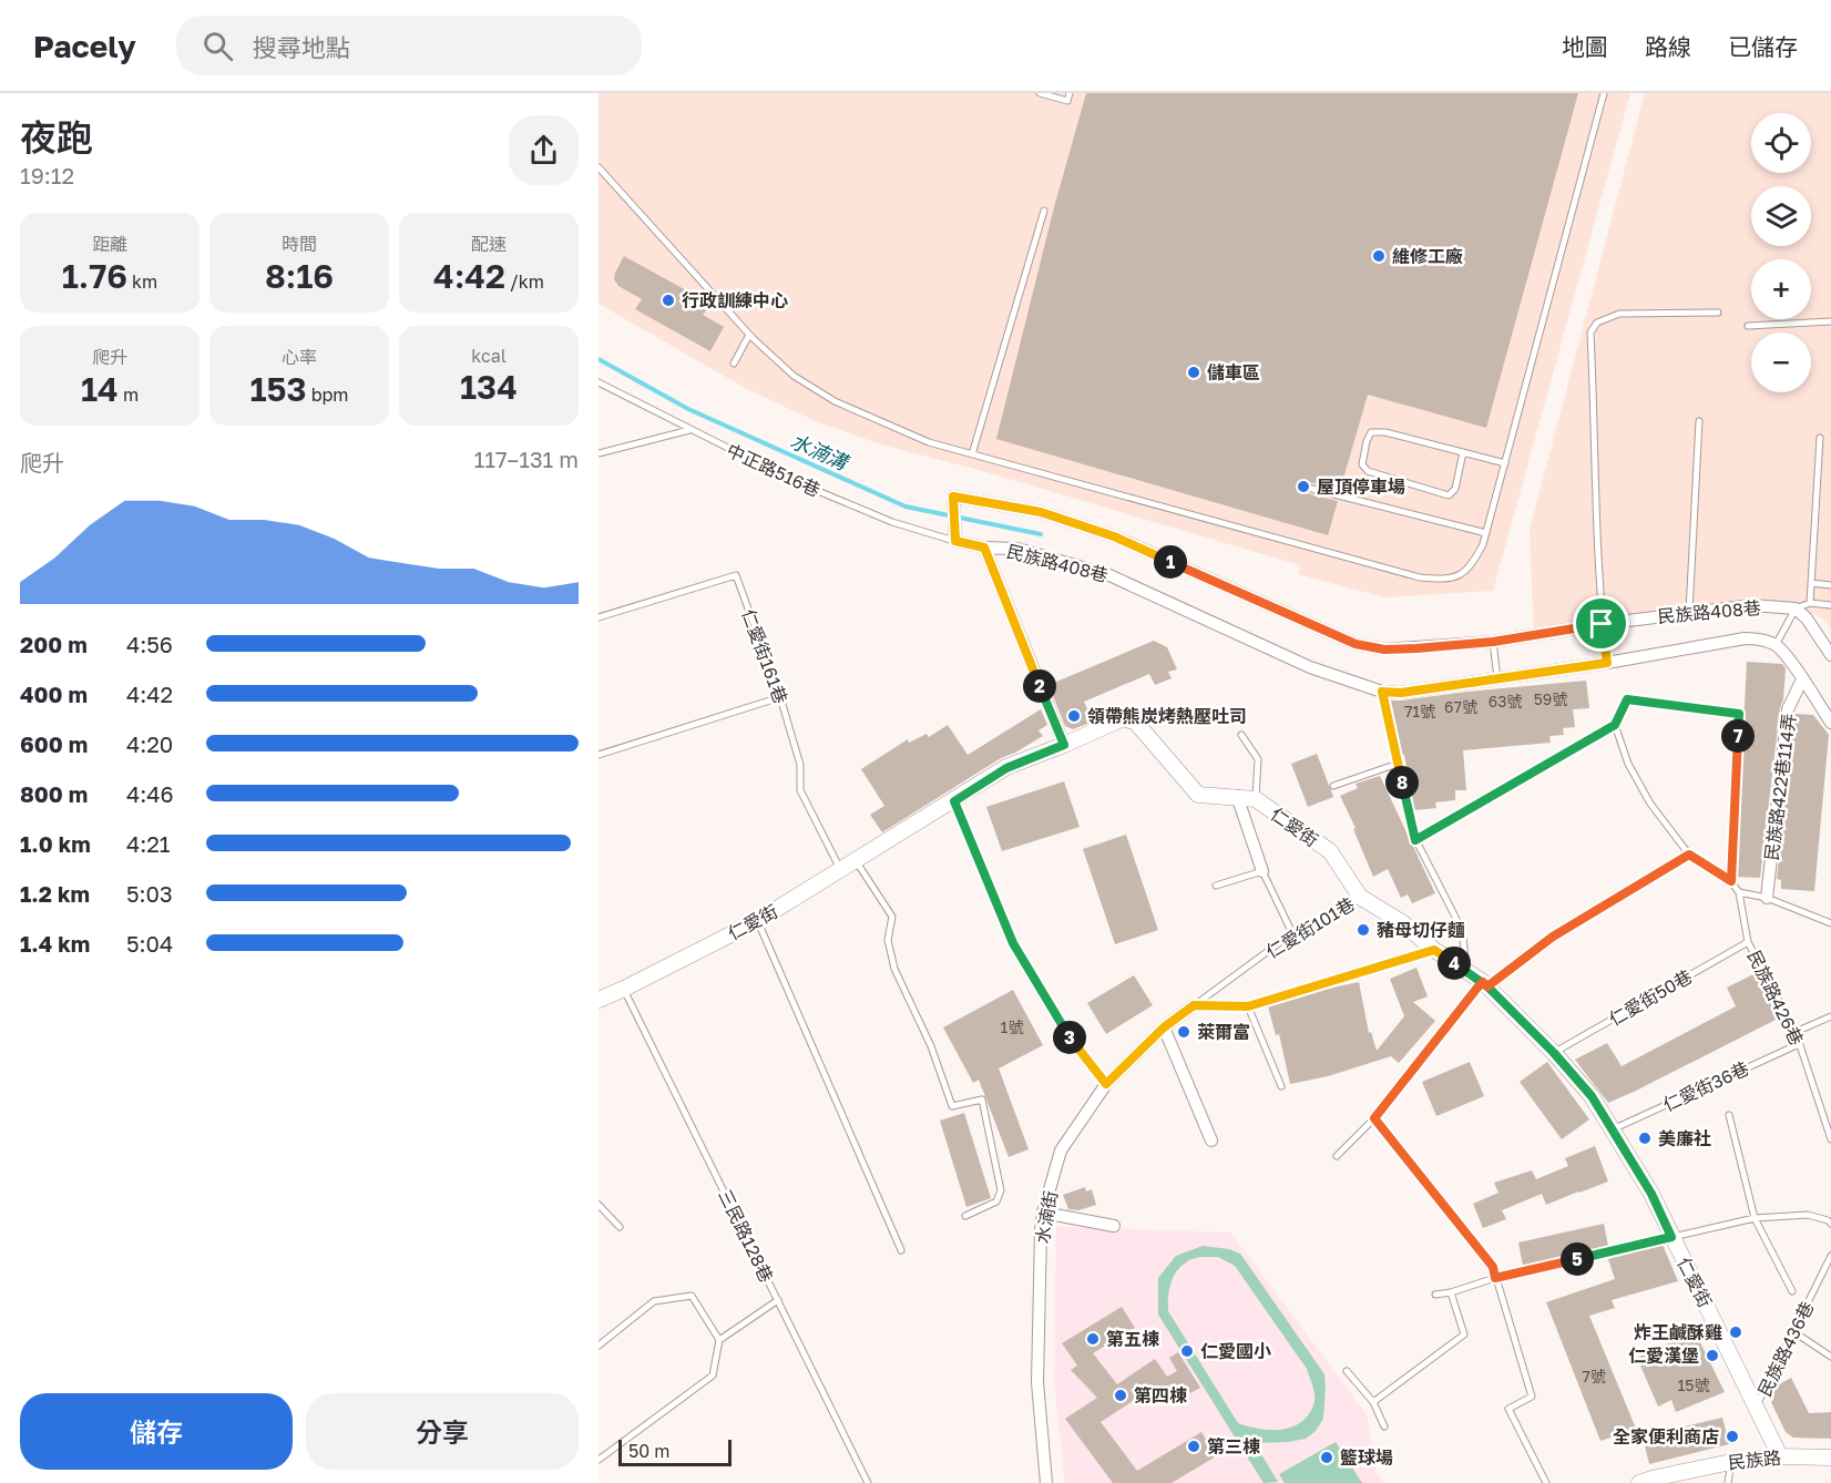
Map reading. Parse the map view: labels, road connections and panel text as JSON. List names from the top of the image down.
{
  "streets": {
    "street": [
      "民族路408巷",
      "民族路422巷114弄",
      "仁愛街",
      "水湳街",
      "民族路"
    ],
    "lane": [
      "中正路516巷",
      "仁愛街161巷",
      "仁愛街101巷",
      "仁愛街50巷",
      "民族路426巷",
      "仁愛街36巷",
      "三民路128巷",
      "民族路436巷"
    ]
  },
  "crossings": [
    ["中正路516巷", "民族路408巷"],
    ["仁愛街161巷", "仁愛街"],
    ["仁愛街", "仁愛街101巷"],
    ["仁愛街", "仁愛街50巷"],
    ["仁愛街", "仁愛街36巷"],
    ["仁愛街", "三民路128巷"],
    ["仁愛街", "民族路436巷"],
    ["仁愛街", "民族路"],
    ["仁愛街101巷", "水湳街"],
    ["仁愛街50巷", "民族路426巷"],
    ["民族路426巷", "仁愛街36巷"]
  ],
  "water": ["水湳溝"],
  "places": [
    "維修工廠",
    "行政訓練中心",
    "儲車區",
    "屋頂停車場",
    "領帶熊炭烤熱壓吐司",
    "豬母切仔麵",
    "萊爾富",
    "美廉社",
    "炸王鹹酥雞",
    "第五棟",
    "仁愛國小",
    "仁愛漢堡",
    "第四棟",
    "全家便利商店",
    "第三棟",
    "籃球場"
  ],
  "house_numbers": [
    "59號",
    "63號",
    "67號",
    "71號",
    "1號",
    "7號",
    "15號"
  ],
  "scale_bar": "50 m",
  "page": {
    "header": "Pacely",
    "search": "搜尋地點",
    "nav": ["地圖", "路線", "已儲存"],
    "heading": ["夜跑", "19:12"],
    "map_buttons": ["+", "−"],
    "stats": [
      ["距離", "1.76 km"],
      ["時間", "8:16"],
      ["配速", "4:42 /km"],
      ["爬升", "14 m"],
      ["心率", "153 bpm"],
      ["kcal", "134"]
    ],
    "chart": ["爬升", "117–131 m"],
    "pins": [
      "1",
      "2",
      "7",
      "8",
      "4",
      "3",
      "5"
    ],
    "list": [
      {
        "name": "200 m",
        "note": "4:56"
      },
      {
        "name": "400 m",
        "note": "4:42"
      },
      {
        "name": "600 m",
        "note": "4:20"
      },
      {
        "name": "800 m",
        "note": "4:46"
      },
      {
        "name": "1.0 km",
        "note": "4:21"
      },
      {
        "name": "1.2 km",
        "note": "5:03"
      },
      {
        "name": "1.4 km",
        "note": "5:04"
      }
    ],
    "buttons": ["儲存", "分享"],
    "scale": "50 m"
  }
}
